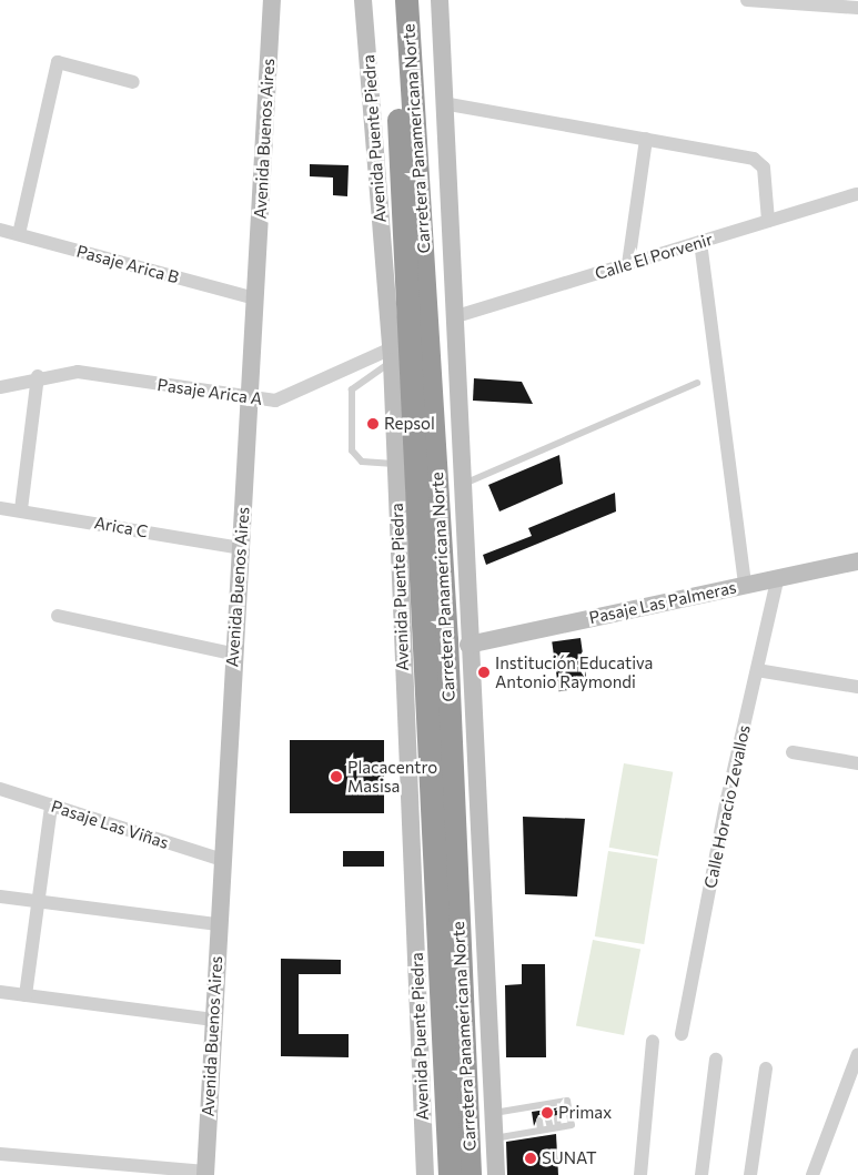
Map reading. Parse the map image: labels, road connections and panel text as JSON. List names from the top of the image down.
{
  "streets": {
    "highway": ["Carretera Panamericana Norte"],
    "main road": ["Avenida Buenos Aires", "Avenida Puente Piedra", "Pasaje Las Palmeras"],
    "street": [
      "Calle El Porvenir",
      "Pasaje Arica B",
      "Pasaje Arica A",
      "Arica C",
      "Calle Horacio Zevallos",
      "Pasaje Las Viñas"
    ]
  },
  "crossings": [
    ["Avenida Buenos Aires", "Pasaje Arica B"],
    ["Avenida Buenos Aires", "Pasaje Arica A"],
    ["Avenida Buenos Aires", "Arica C"],
    ["Avenida Buenos Aires", "Pasaje Las Viñas"],
    ["Avenida Puente Piedra", "Carretera Panamericana Norte"],
    ["Avenida Puente Piedra", "Pasaje Arica A"],
    ["Carretera Panamericana Norte", "Pasaje Arica A"],
    ["Pasaje Las Palmeras", "Calle Horacio Zevallos"]
  ],
  "places": [
    "Repsol",
    "Institución Educativa Antonio Raymondi",
    "Placacentro Masisa",
    "Primax",
    "SUNAT"
  ]
}
